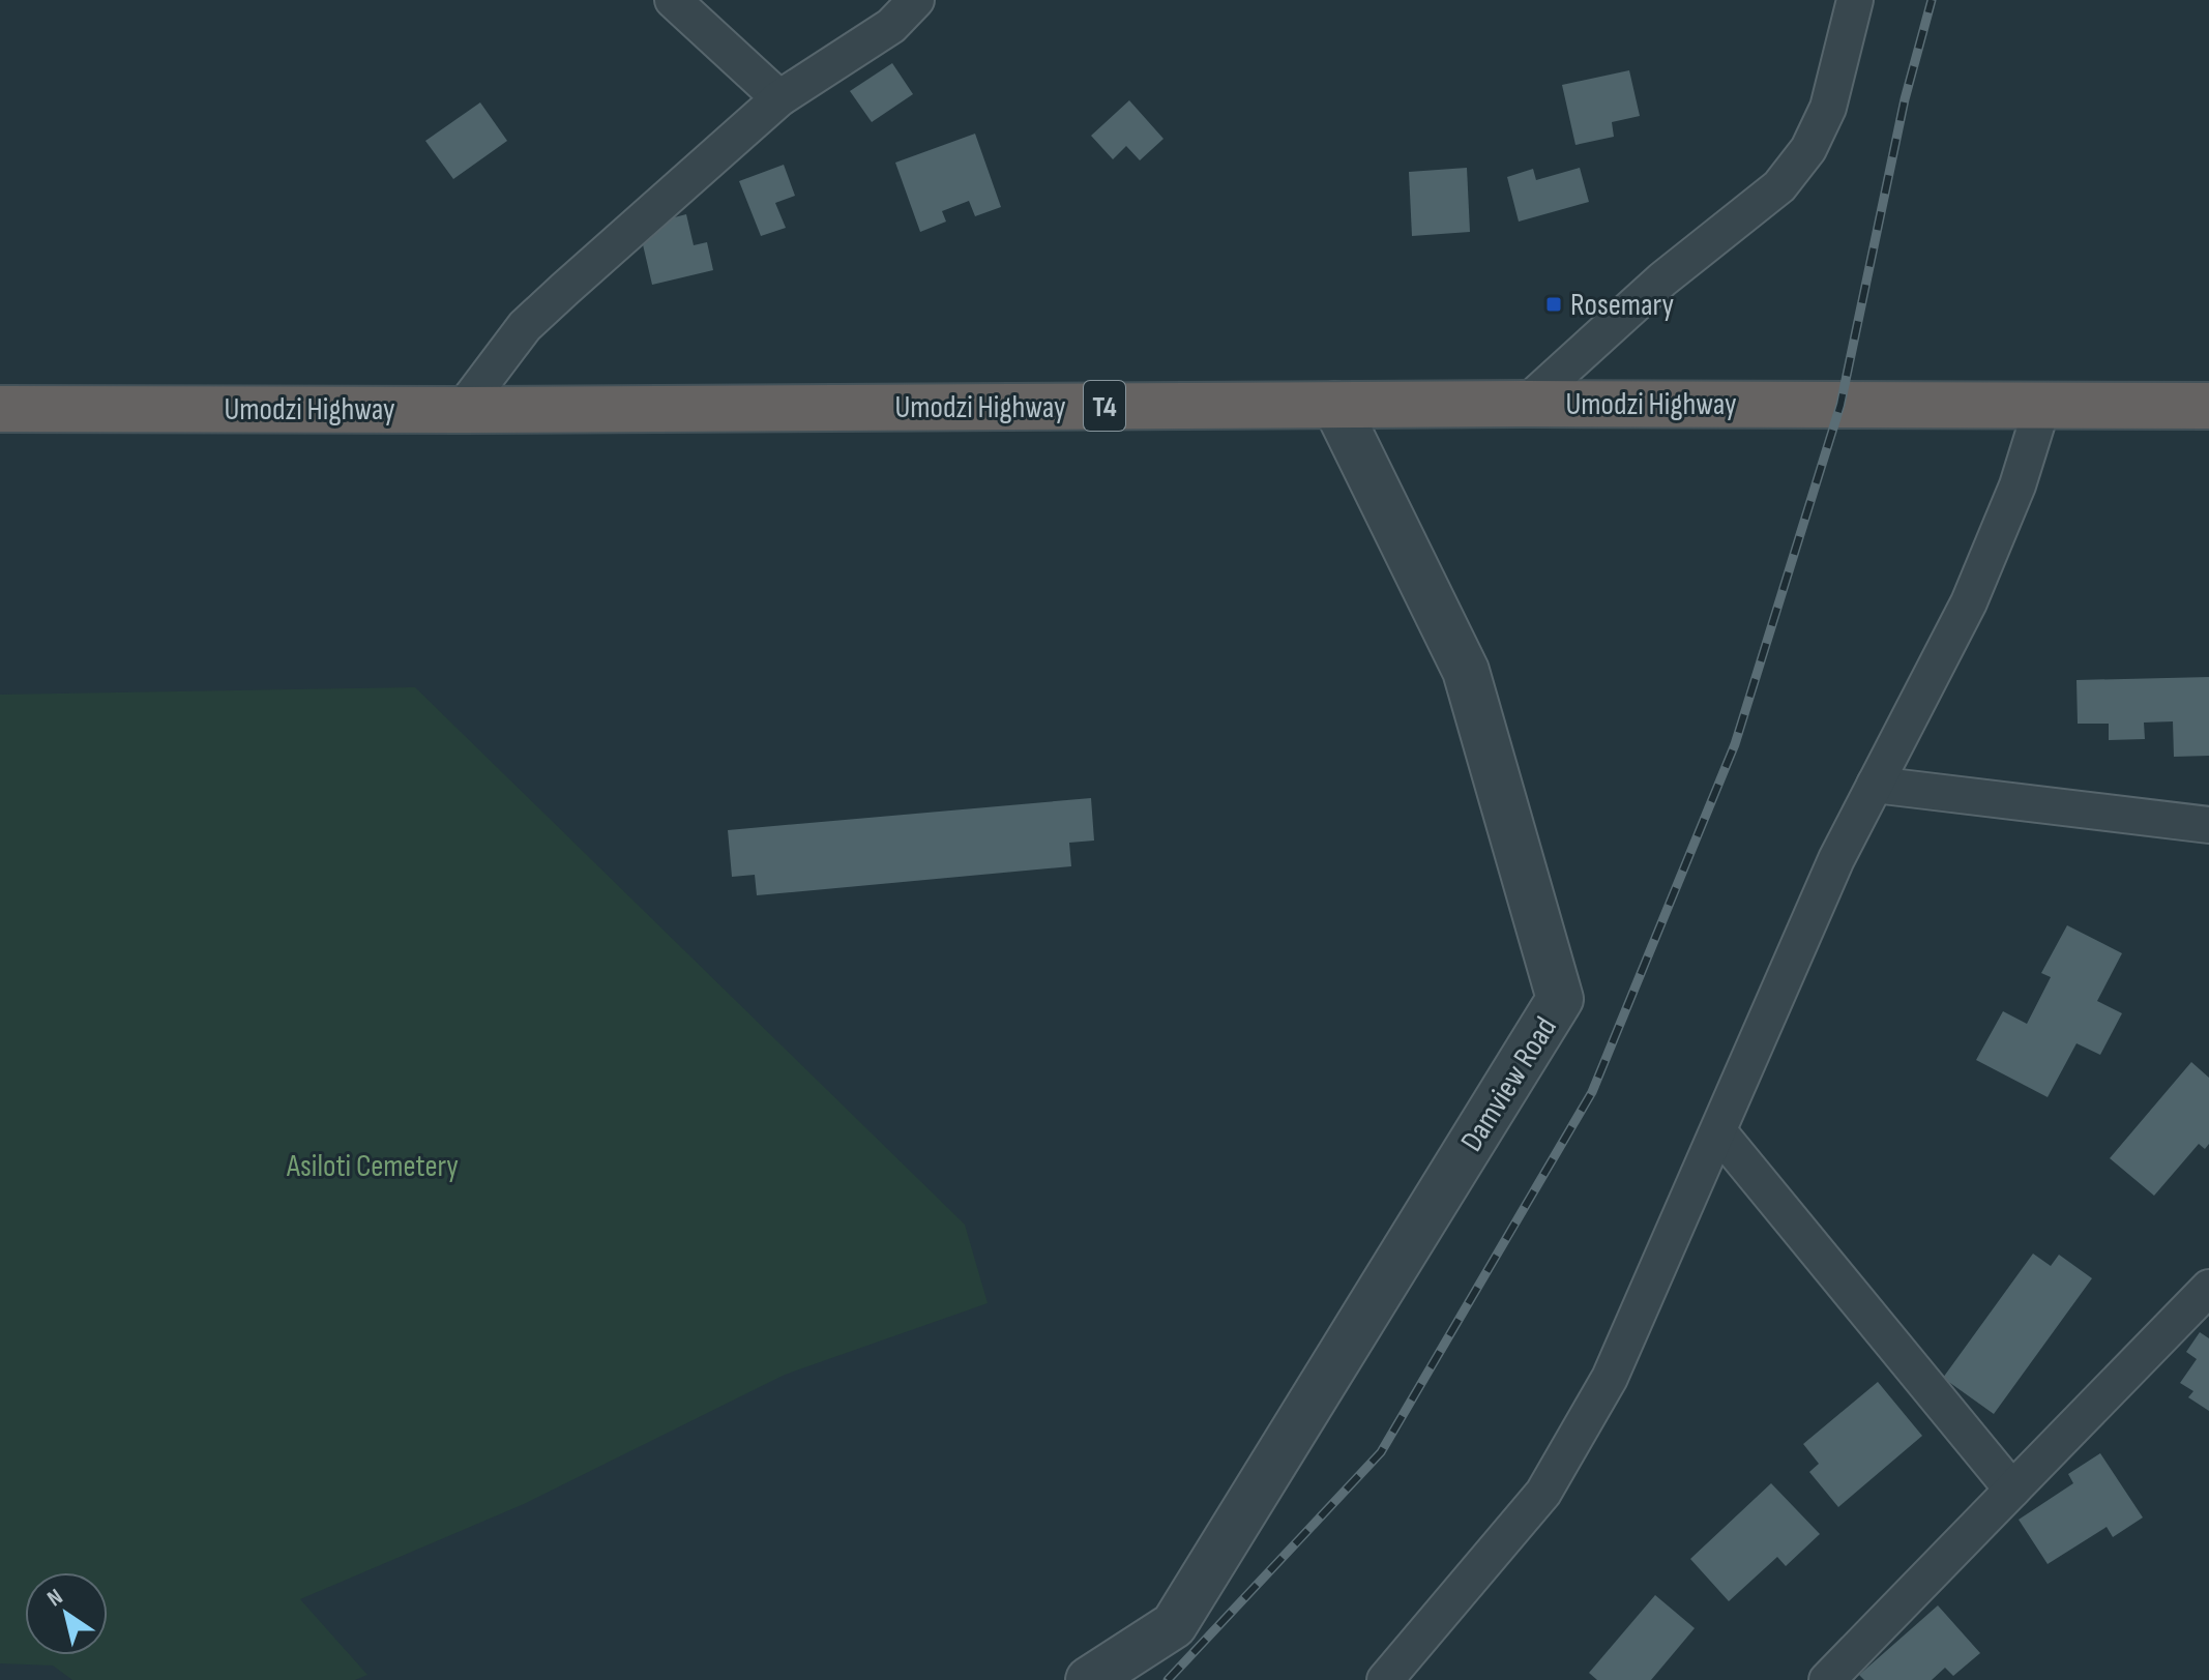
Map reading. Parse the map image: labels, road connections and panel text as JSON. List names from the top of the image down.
{
  "streets": {
    "highway": ["Umodzi Highway", "T4"],
    "street": ["Damview Road"]
  },
  "crossings": [
    ["Umodzi Highway", "Damview Road"]
  ],
  "parks": ["Asiloti Cemetery"],
  "places": {
    "transit": ["Rosemary"]
  },
  "north": "top left"
}
